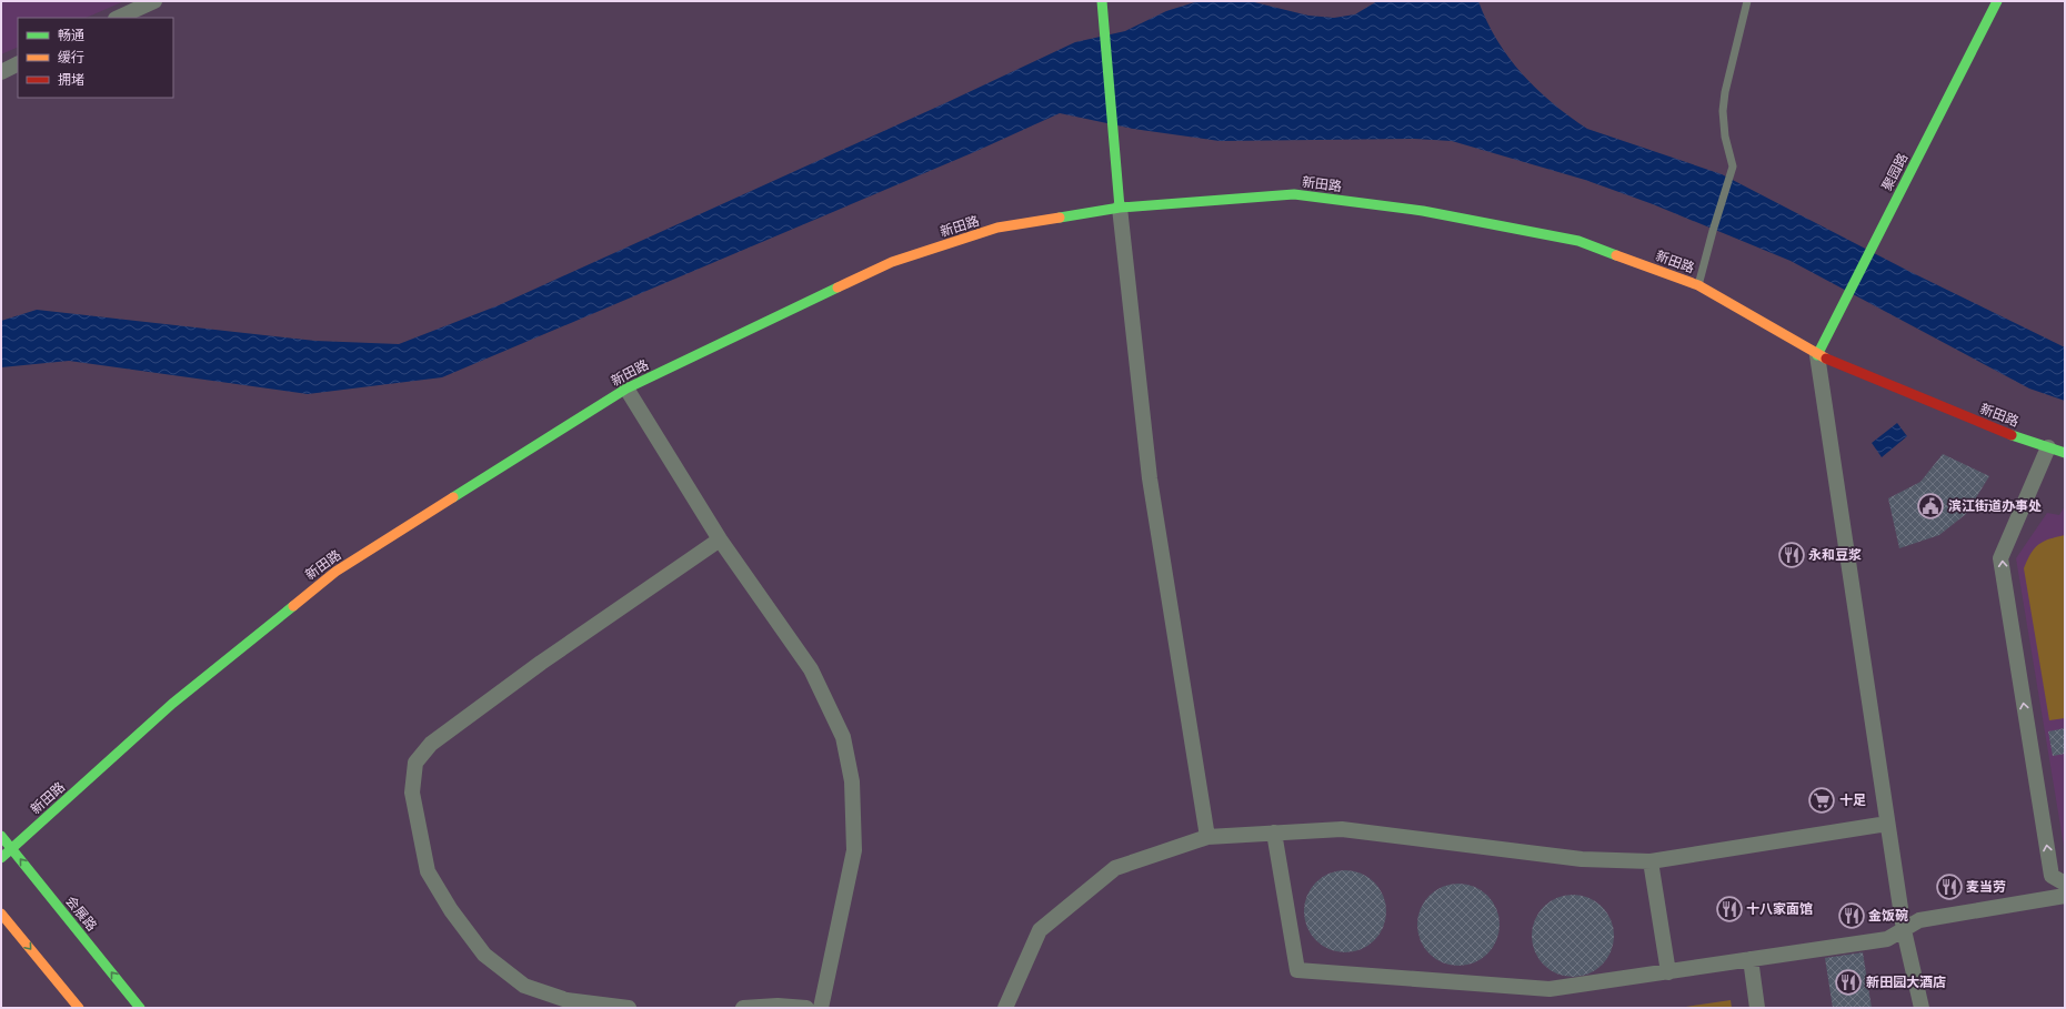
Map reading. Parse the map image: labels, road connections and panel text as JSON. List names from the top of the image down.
{
  "streets": {
    "street": ["聚园路", "新田路", "会展路"]
  },
  "crossings": [
    ["聚园路", "新田路"],
    ["新田路", "会展路"]
  ],
  "places": {
    "public building": ["滨江街道办事处"],
    "restaurant": [
      "永和豆浆",
      "麦当劳",
      "十八家面馆",
      "金饭碗",
      "新田园大酒店"
    ],
    "supermarket": ["十足"]
  },
  "legend": ["畅通", "缓行", "拥堵"]
}
